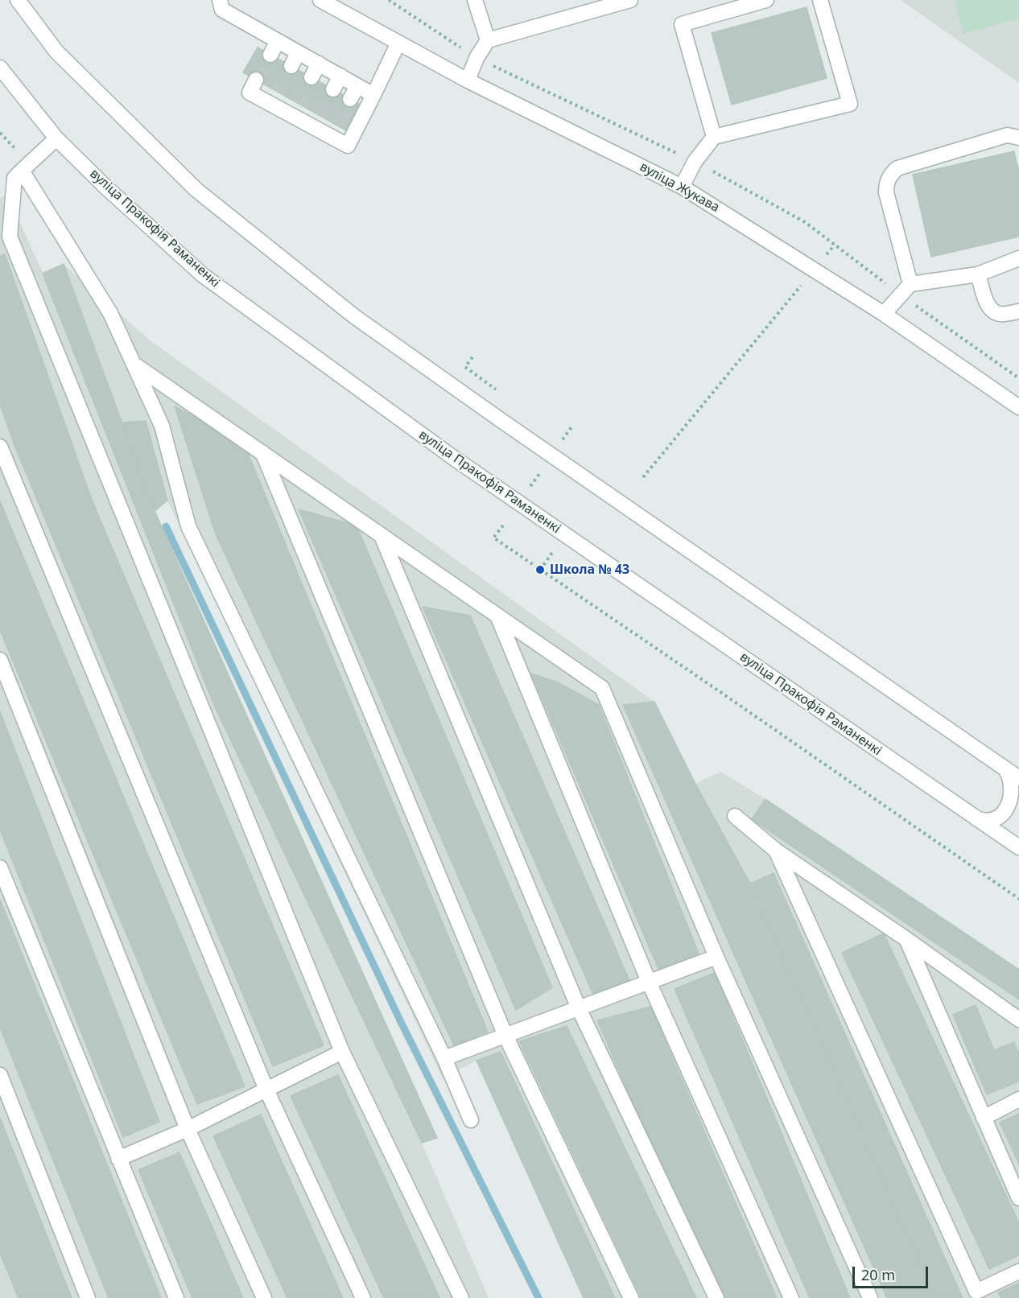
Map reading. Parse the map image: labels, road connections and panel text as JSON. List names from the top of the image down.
{
  "streets": {
    "street": ["вуліца Жукава", "вуліца Пракофія Раманенкі"]
  },
  "places": ["Школа № 43"],
  "scale_bar": "20 m"
}
